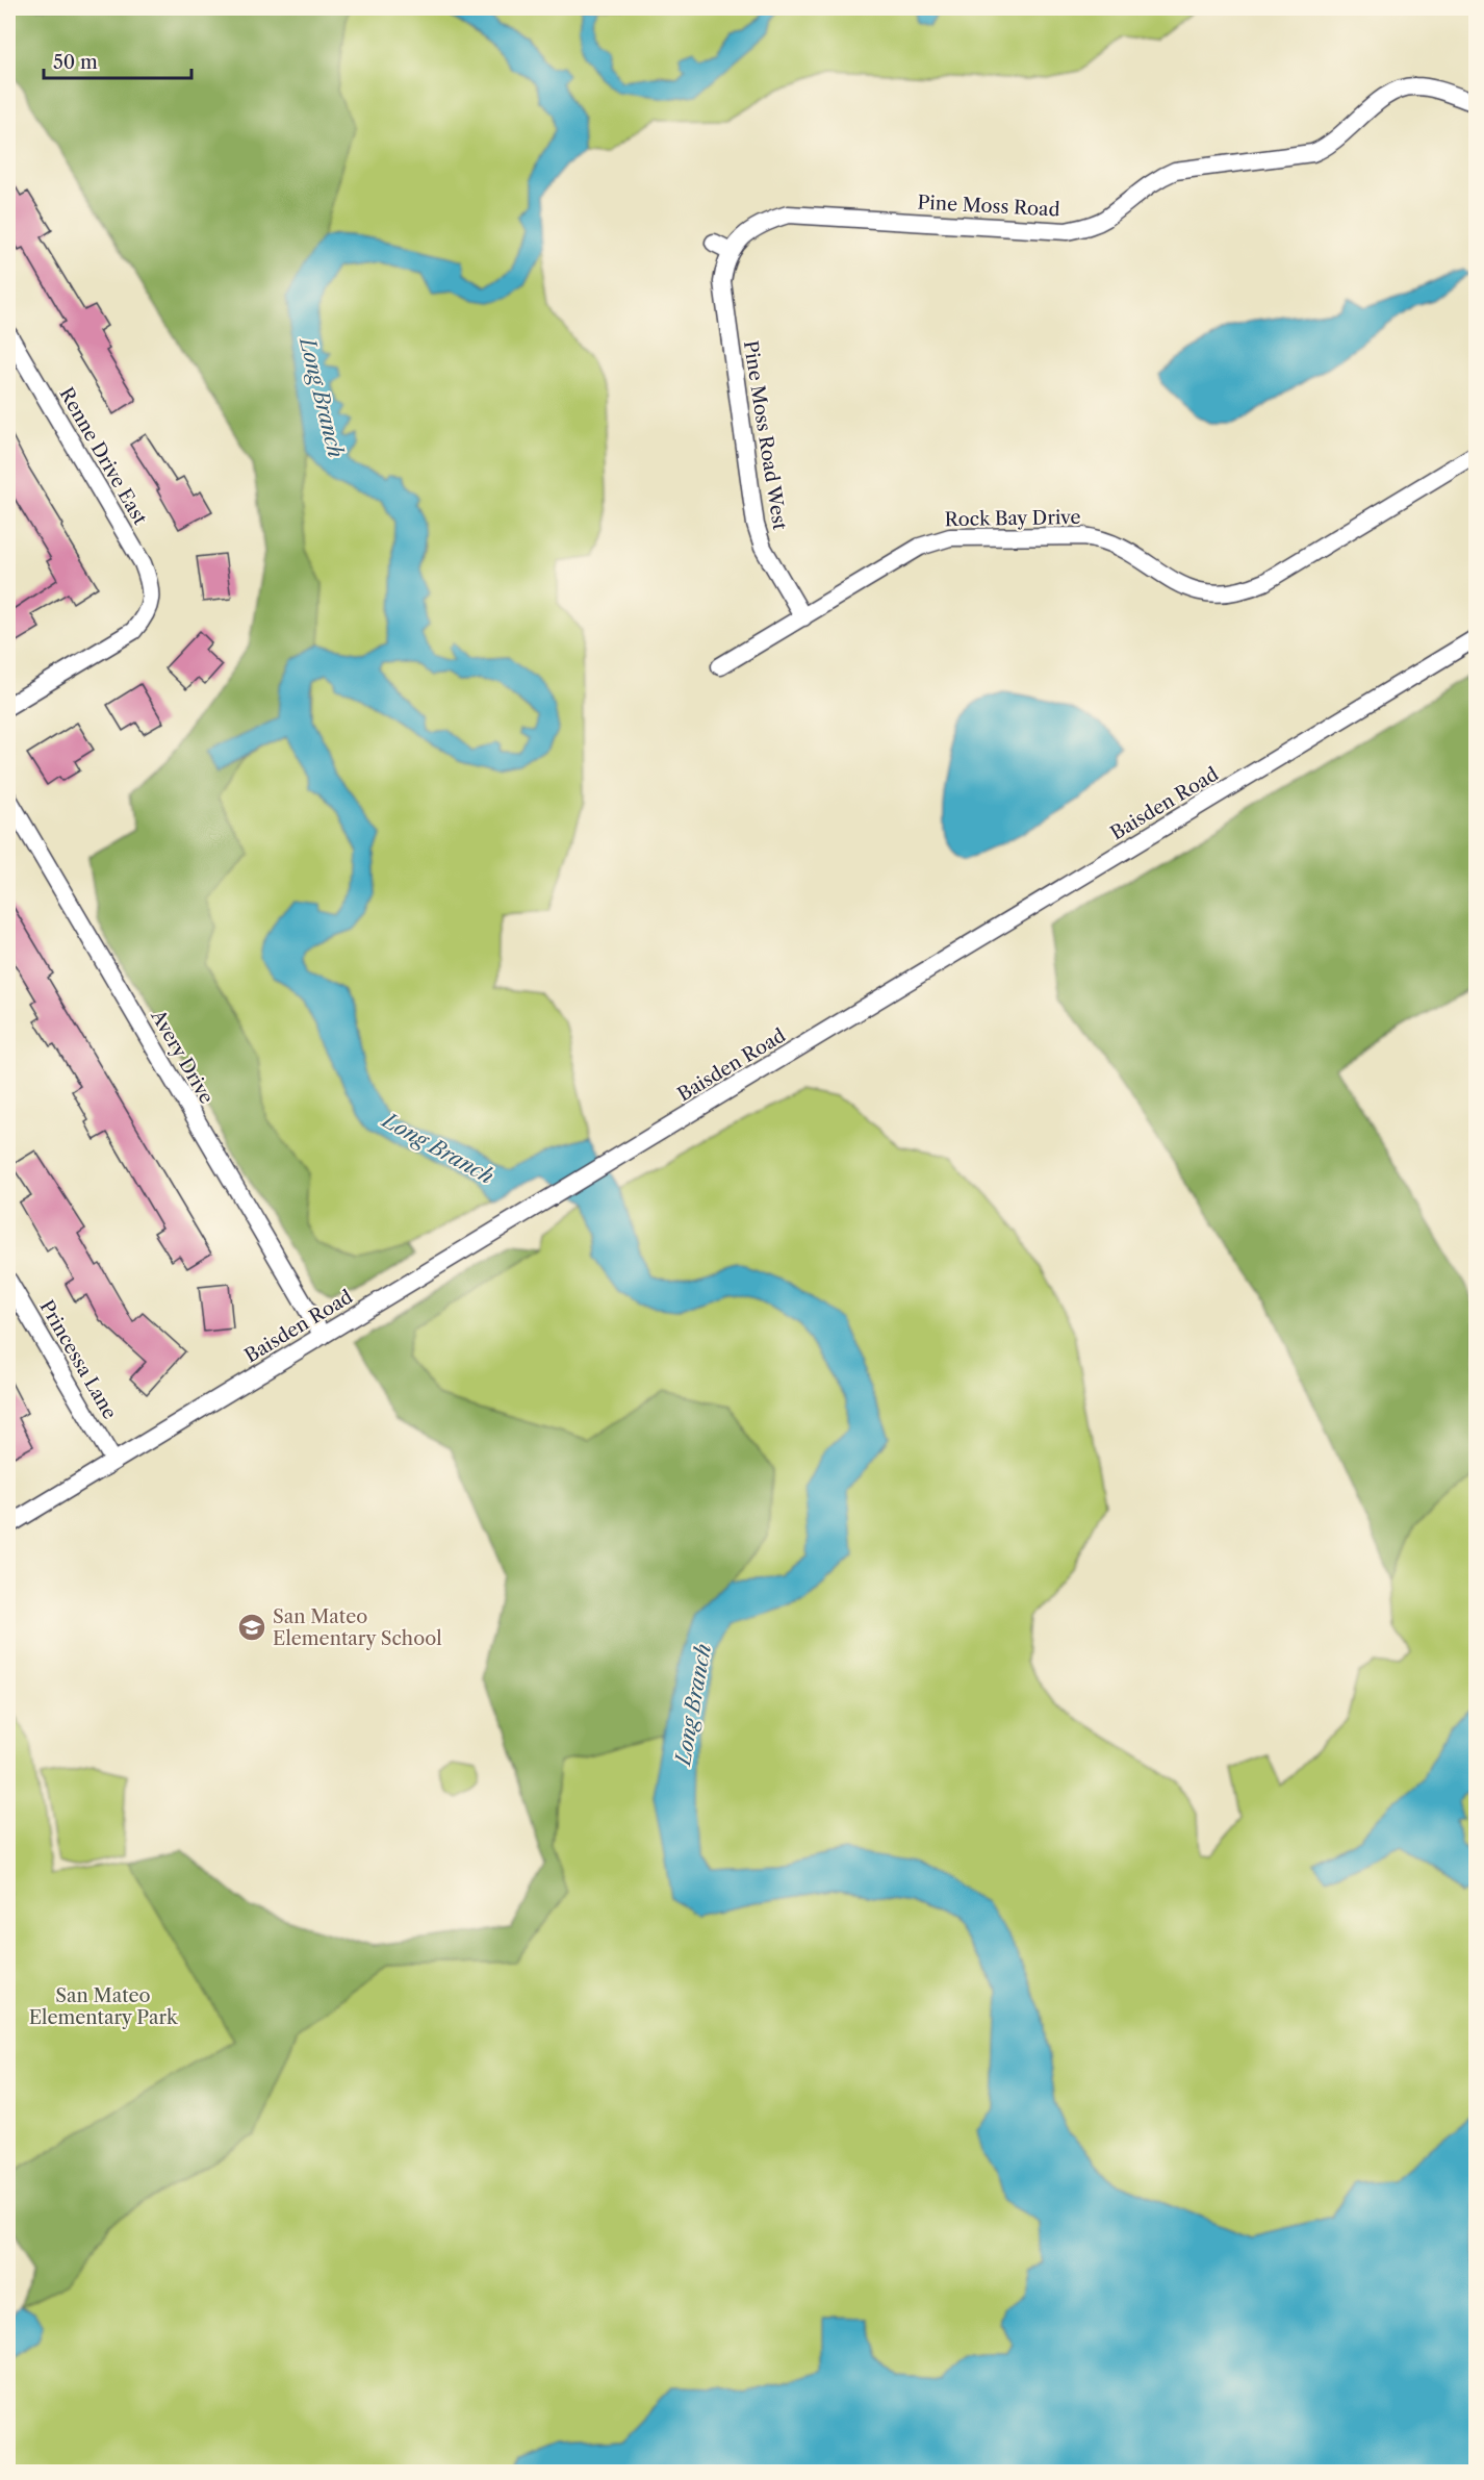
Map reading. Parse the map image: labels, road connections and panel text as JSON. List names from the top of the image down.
{
  "streets": {
    "street": [
      "Pine Moss Road",
      "Pine Moss Road West",
      "Renne Drive East",
      "Rock Bay Drive",
      "Baisden Road",
      "Avery Drive",
      "Princessa Lane"
    ]
  },
  "crossings": [
    ["Pine Moss Road", "Pine Moss Road West"],
    ["Pine Moss Road West", "Rock Bay Drive"],
    ["Baisden Road", "Avery Drive"],
    ["Baisden Road", "Princessa Lane"]
  ],
  "water": ["Long Branch"],
  "parks": ["San Mateo Elementary Park"],
  "places": {
    "school or university": ["San Mateo Elementary School"]
  },
  "scale_bar": "50 m"
}
